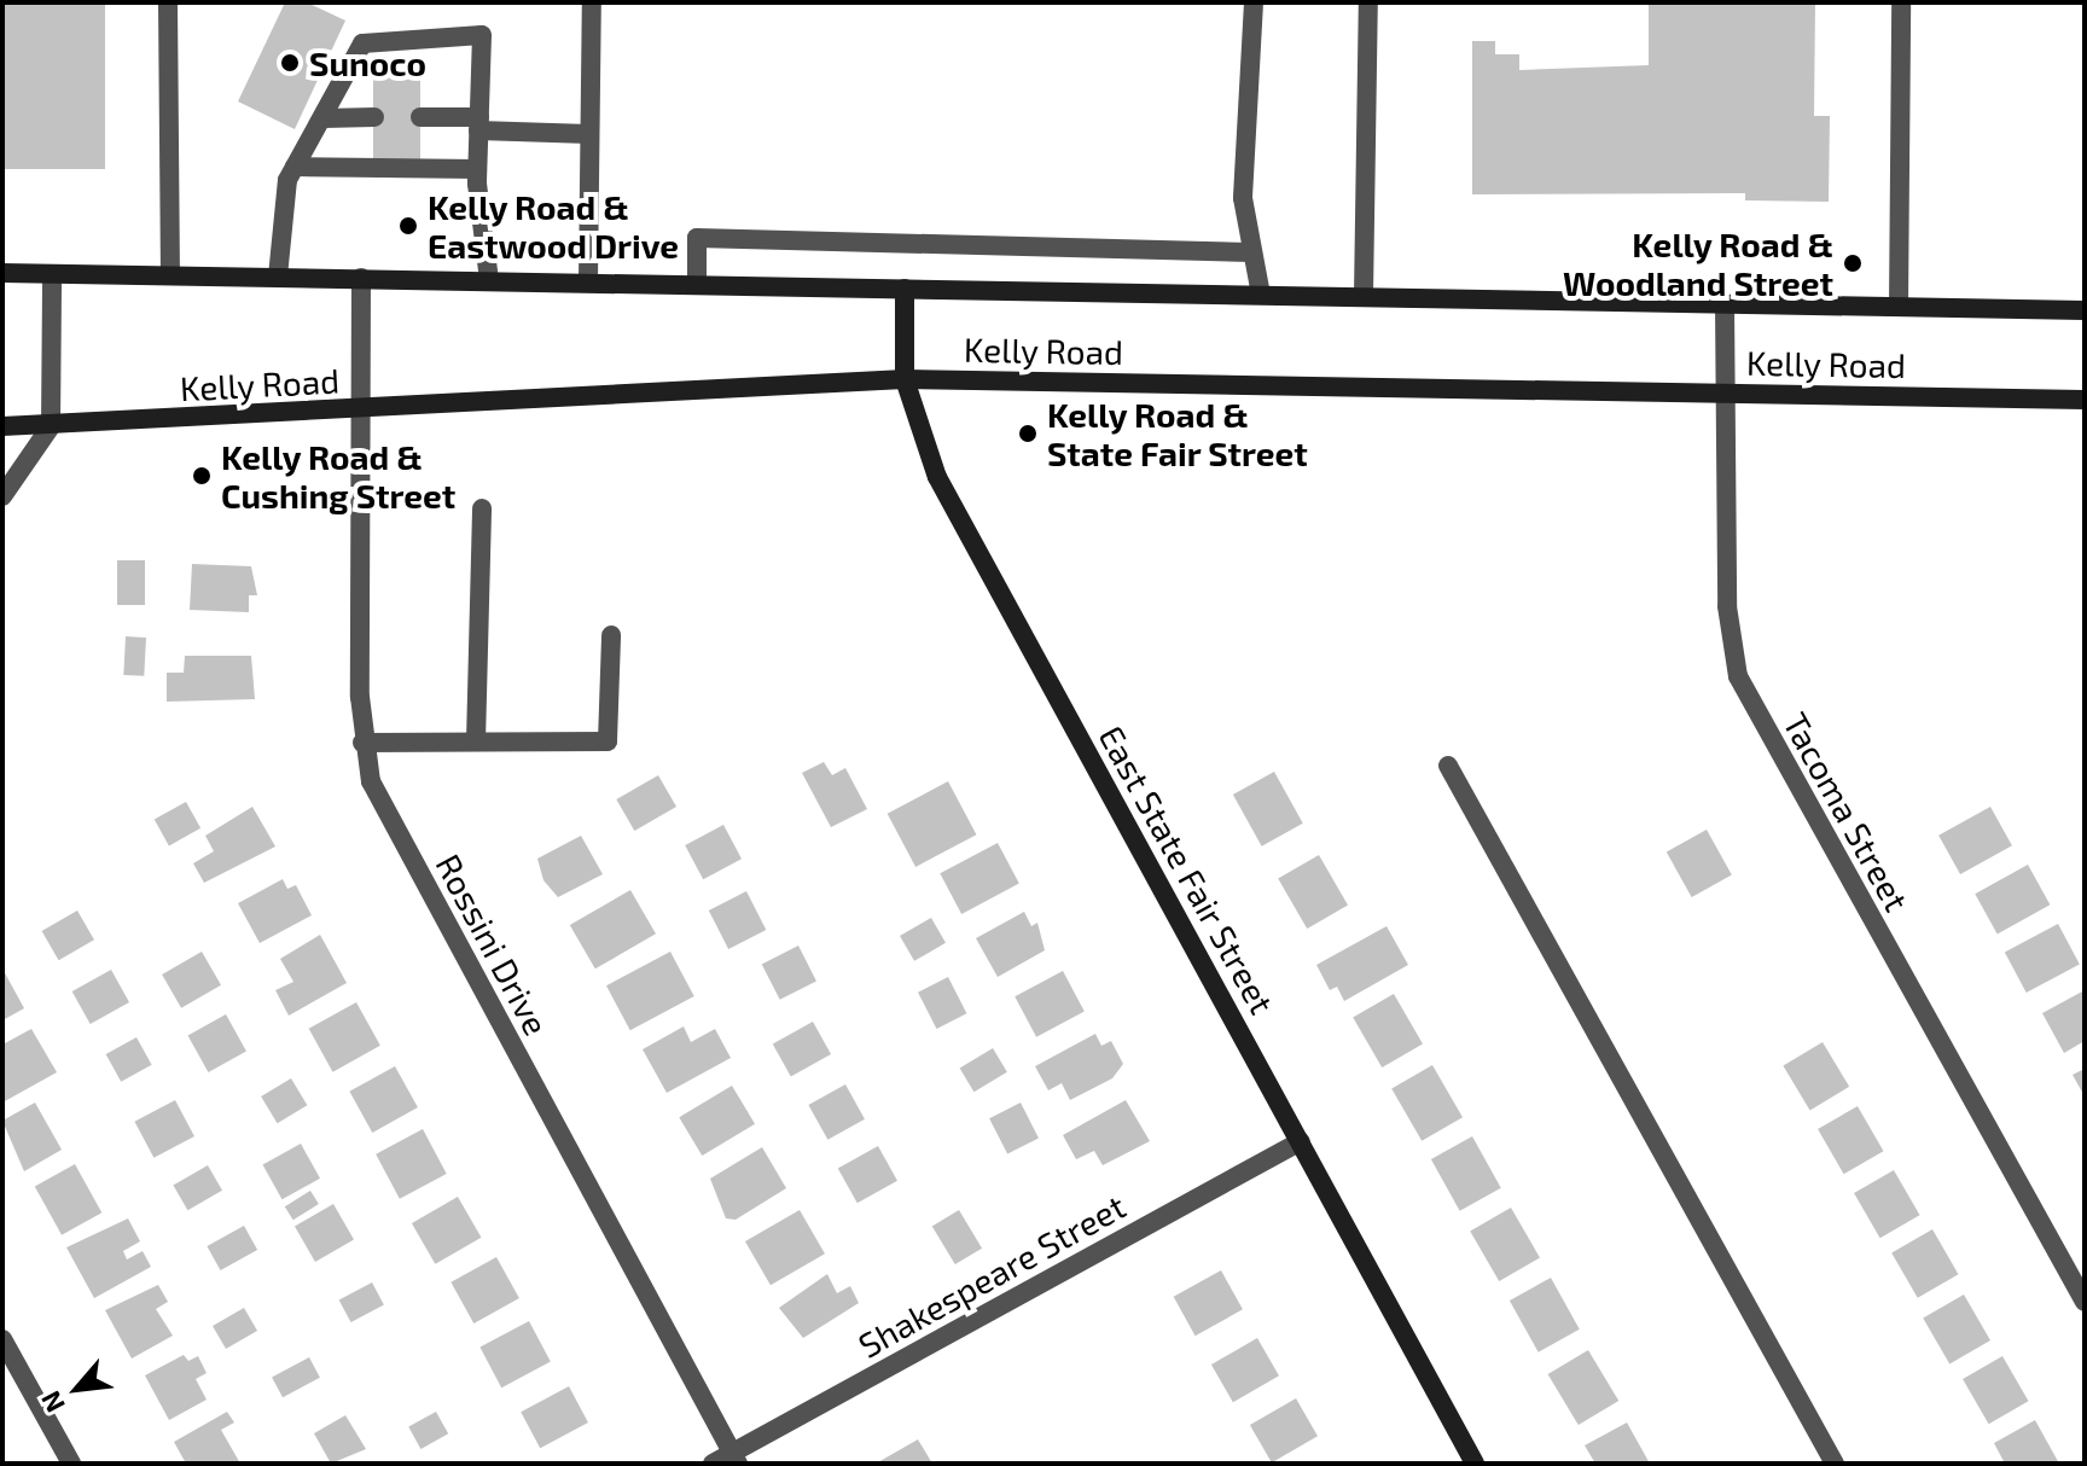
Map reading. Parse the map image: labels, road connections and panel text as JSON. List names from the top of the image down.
{
  "streets": {
    "street": [
      "Kelly Road",
      "Tacoma Street",
      "East State Fair Street",
      "Rossini Drive",
      "Shakespeare Street"
    ]
  },
  "crossings": [
    ["Kelly Road", "Tacoma Street"],
    ["Kelly Road", "East State Fair Street"],
    ["Kelly Road", "Rossini Drive"],
    ["East State Fair Street", "Shakespeare Street"],
    ["Rossini Drive", "Shakespeare Street"]
  ],
  "places": [
    "Sunoco",
    "Kelly Road & Eastwood Drive",
    "Kelly Road & Woodland Street",
    "Kelly Road & State Fair Street",
    "Kelly Road & Cushing Street"
  ],
  "north": "bottom left"
}
